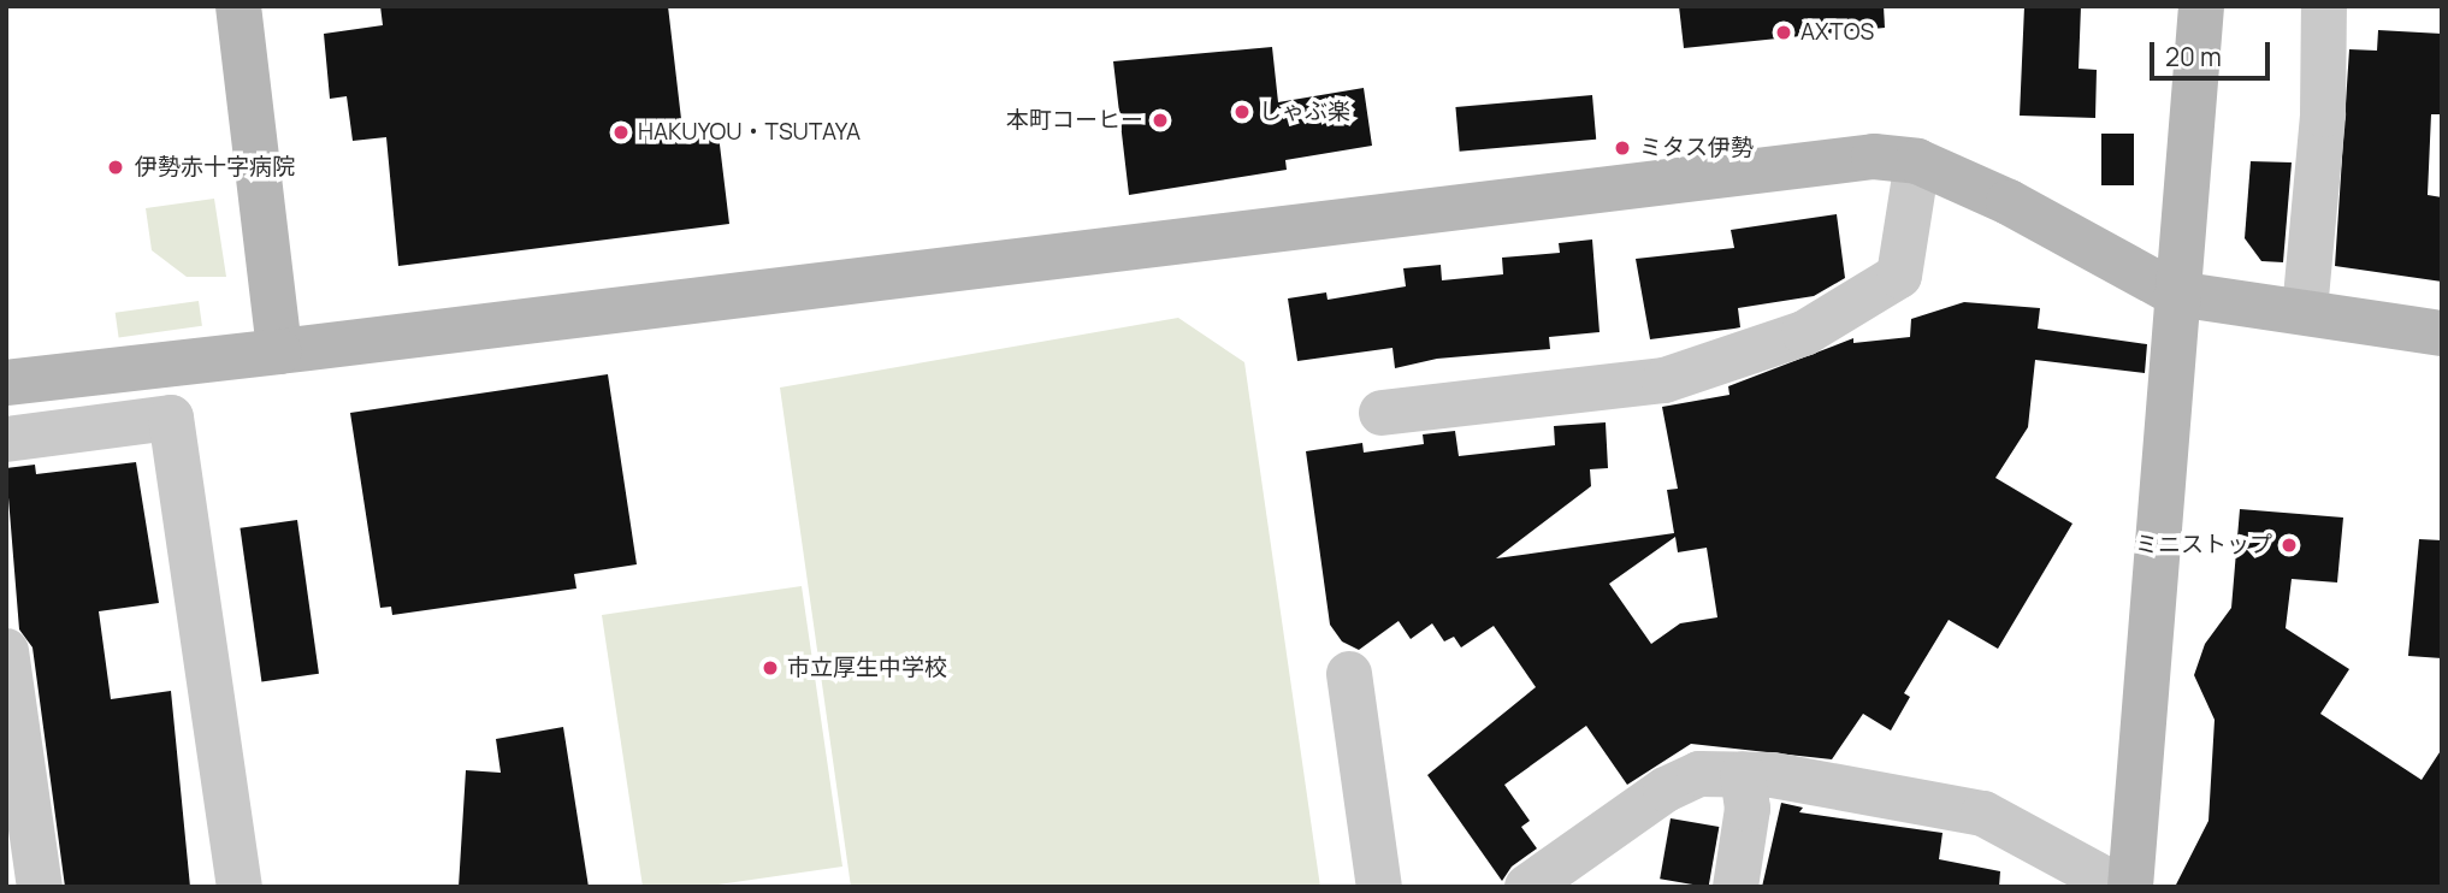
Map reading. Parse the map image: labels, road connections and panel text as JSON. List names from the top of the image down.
{
  "places": [
    "AXTOS",
    "しゃぶ楽",
    "本町コーヒー",
    "HAKUYOU・TSUTAYA",
    "ミタス伊勢",
    "伊勢赤十字病院",
    "ミニストップ",
    "市立厚生中学校"
  ],
  "scale_bar": "20 m"
}
